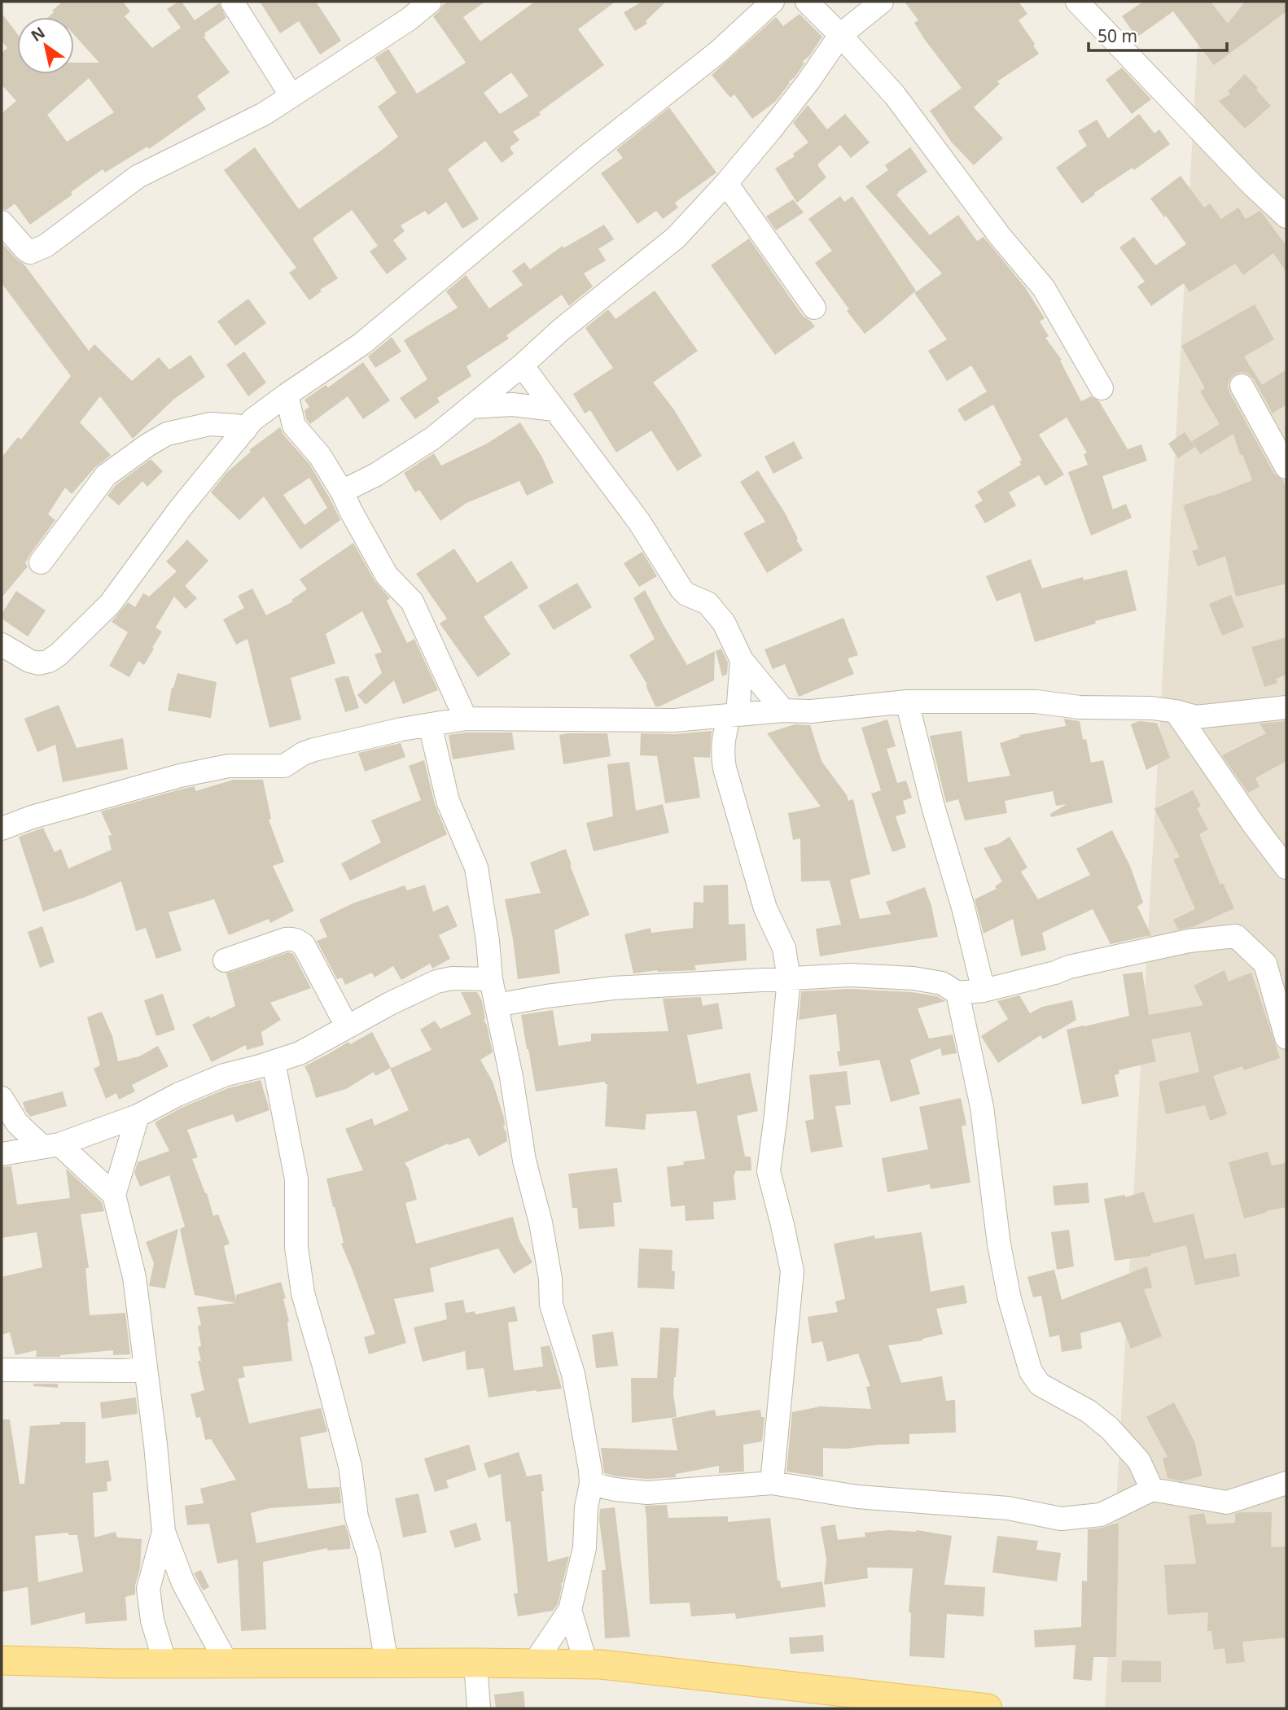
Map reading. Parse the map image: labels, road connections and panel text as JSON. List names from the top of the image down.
{
  "scale_bar": "50 m",
  "north": "top left"
}
